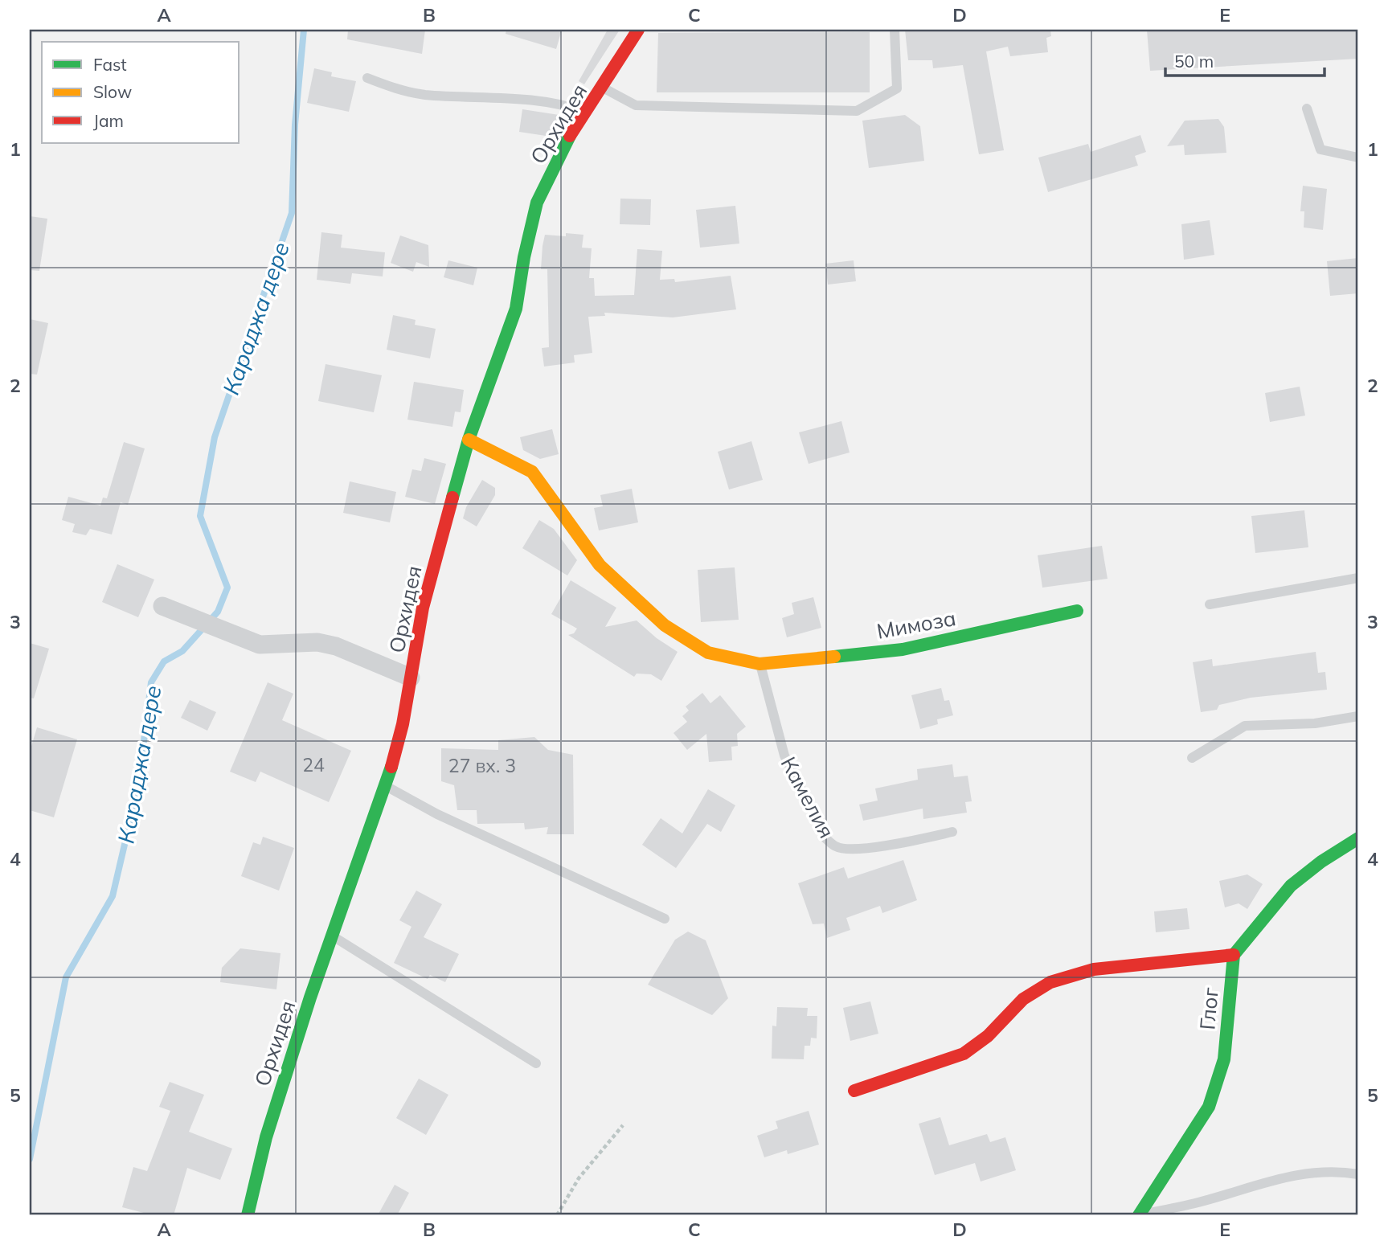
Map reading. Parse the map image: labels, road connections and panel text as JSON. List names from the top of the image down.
{
  "streets": {
    "street": ["Орхидея", "Мимоза", "Глог"],
    "lane": ["Камелия"]
  },
  "crossings": [
    ["Орхидея", "Мимоза"],
    ["Мимоза", "Камелия"]
  ],
  "water": ["Караджа дере"],
  "house_numbers": ["24", "27 вх. 3"],
  "legend": ["Fast", "Slow", "Jam"],
  "scale_bar": "50 m",
  "grid": {
    "columns": [
      "A",
      "B",
      "C",
      "D",
      "E"
    ],
    "rows": [
      "1",
      "2",
      "3",
      "4",
      "5"
    ]
  }
}
